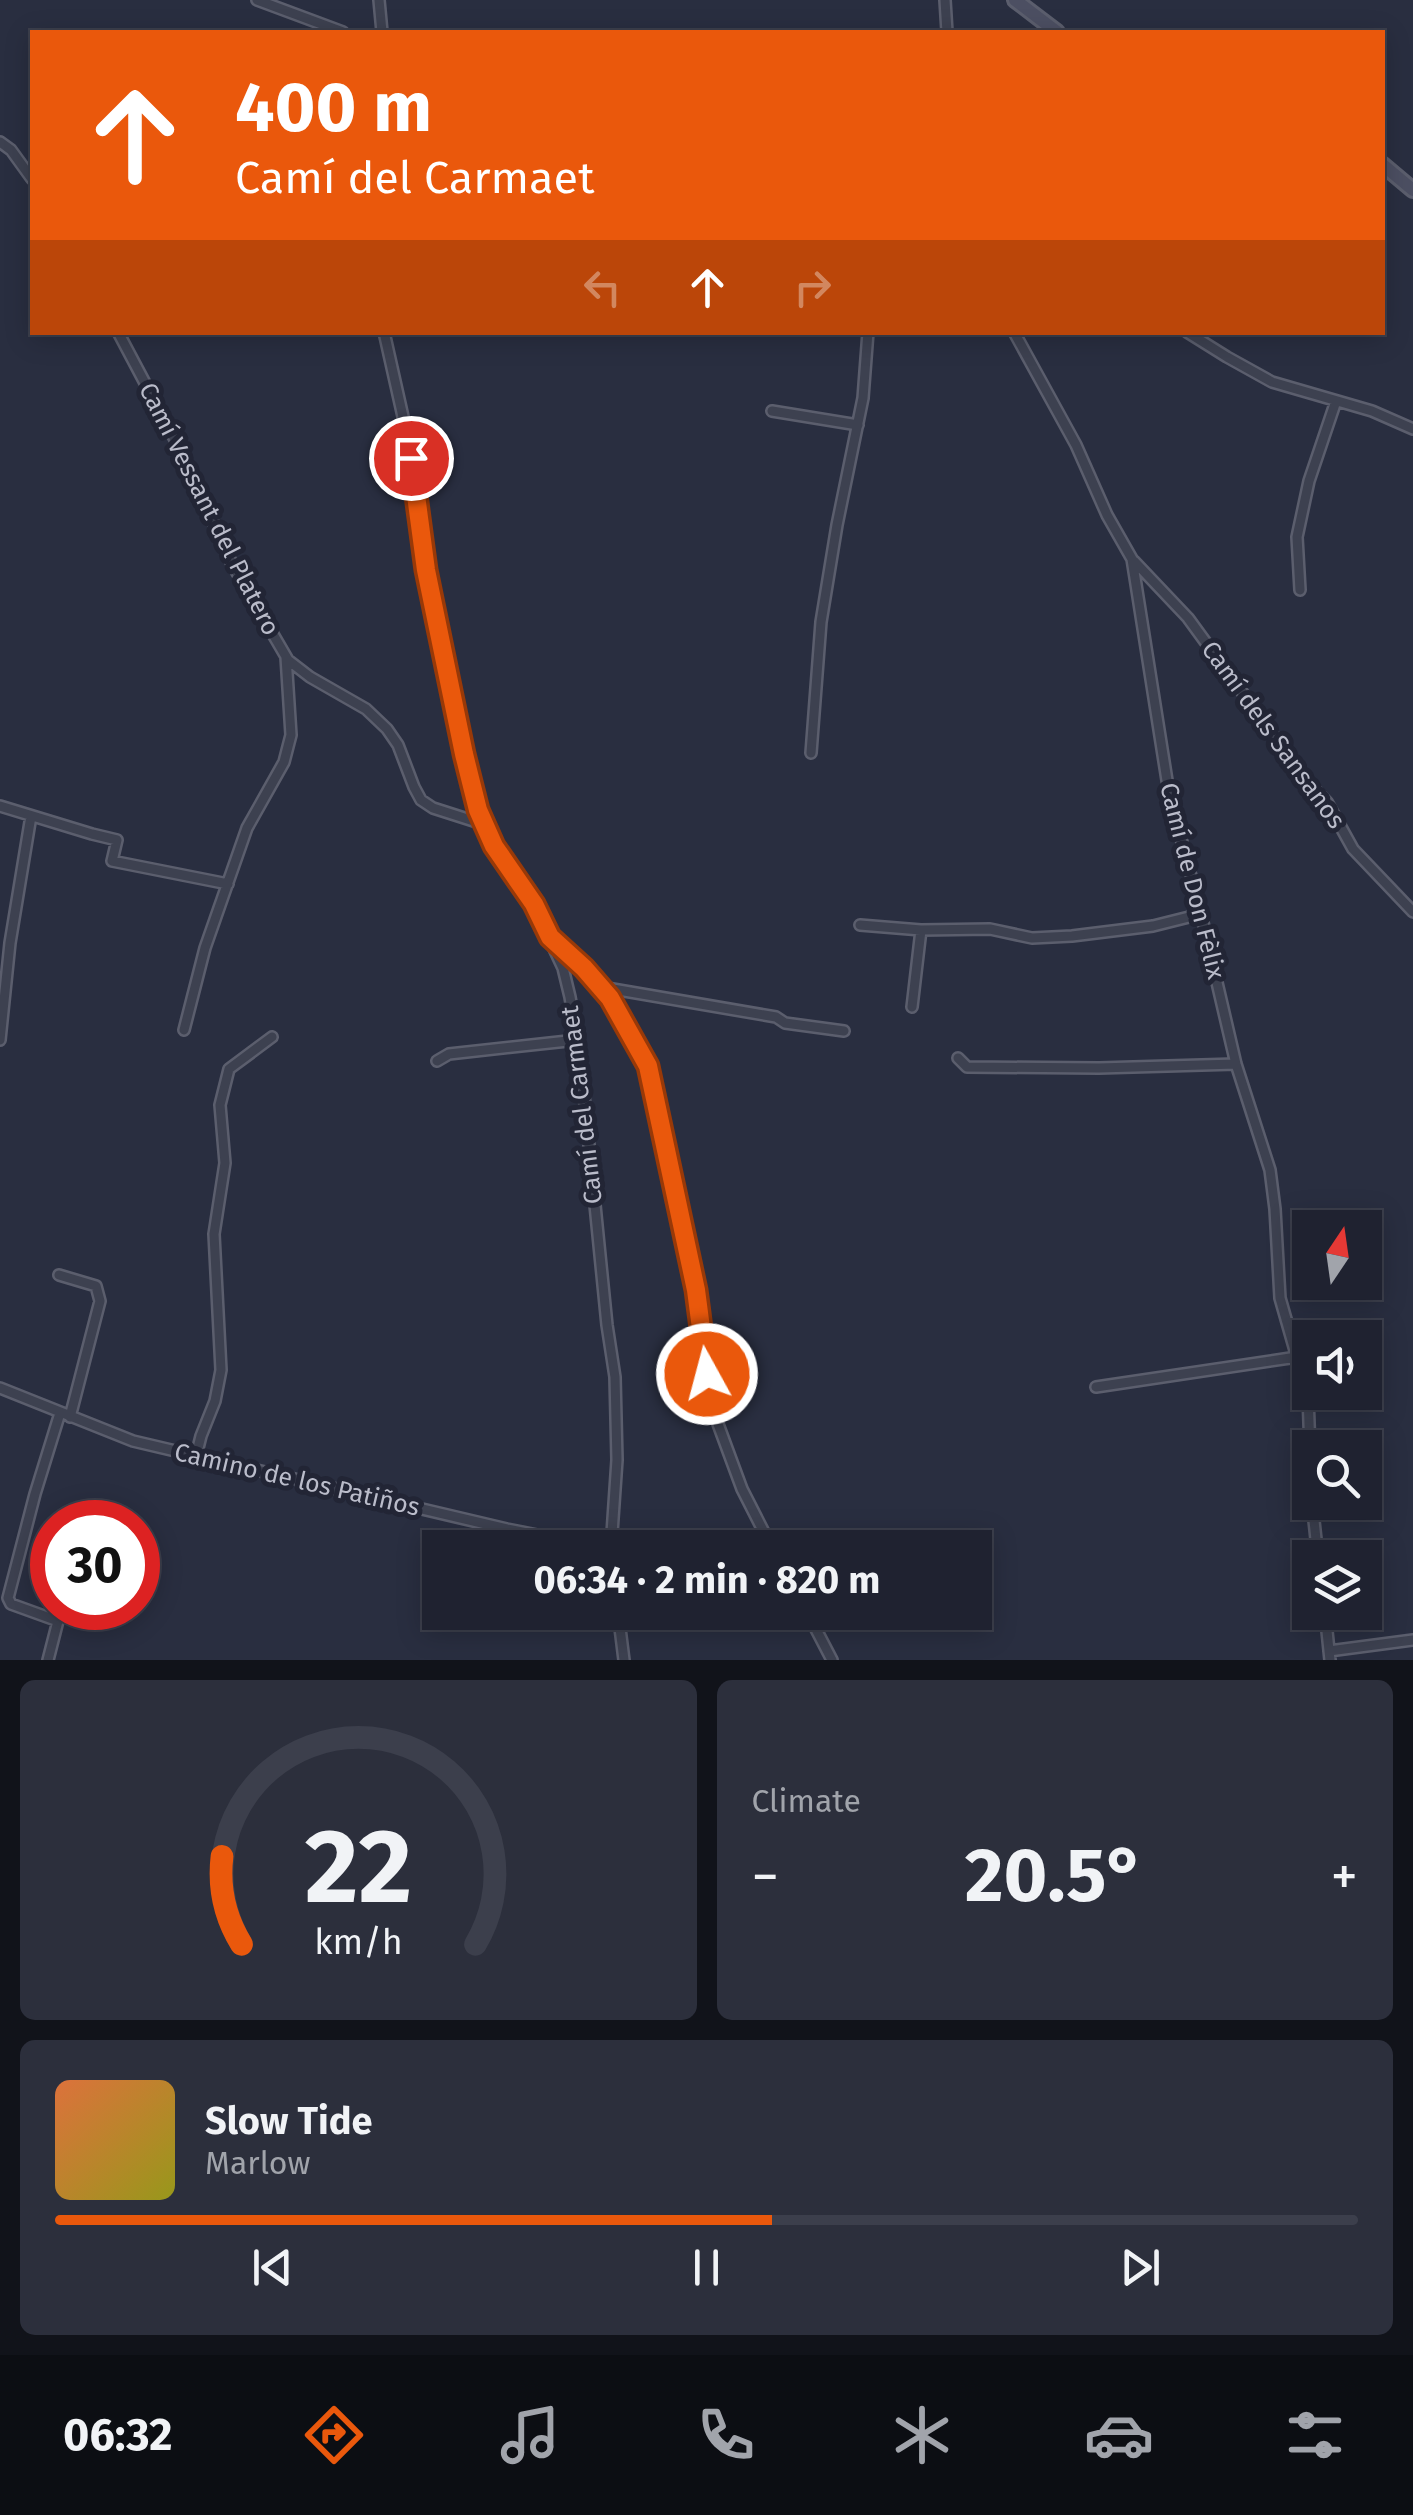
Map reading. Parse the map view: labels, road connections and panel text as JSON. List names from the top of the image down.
{
  "streets": {
    "street": [
      "Camí Vessant del Platero",
      "Camí dels Sansanos",
      "Camí de Don Fèlix",
      "Camí del Carmaet",
      "Camino de los Patiños"
    ]
  },
  "crossings": [
    ["Camí Vessant del Platero", "Camí del Carmaet"],
    ["Camí dels Sansanos", "Camí de Don Fèlix"]
  ],
  "north": "top",
  "page": {
    "turn": ["400 m", "Camí del Carmaet"],
    "limit": "30",
    "trip": "06:34 · 2 min · 820 m",
    "tile": "Climate",
    "heat": ["−", "20.5°", "+"],
    "song": ["Slow Tide", "Marlow"],
    "tabs": "06:32",
    "gauge": ["22", "km/h"]
  }
}
